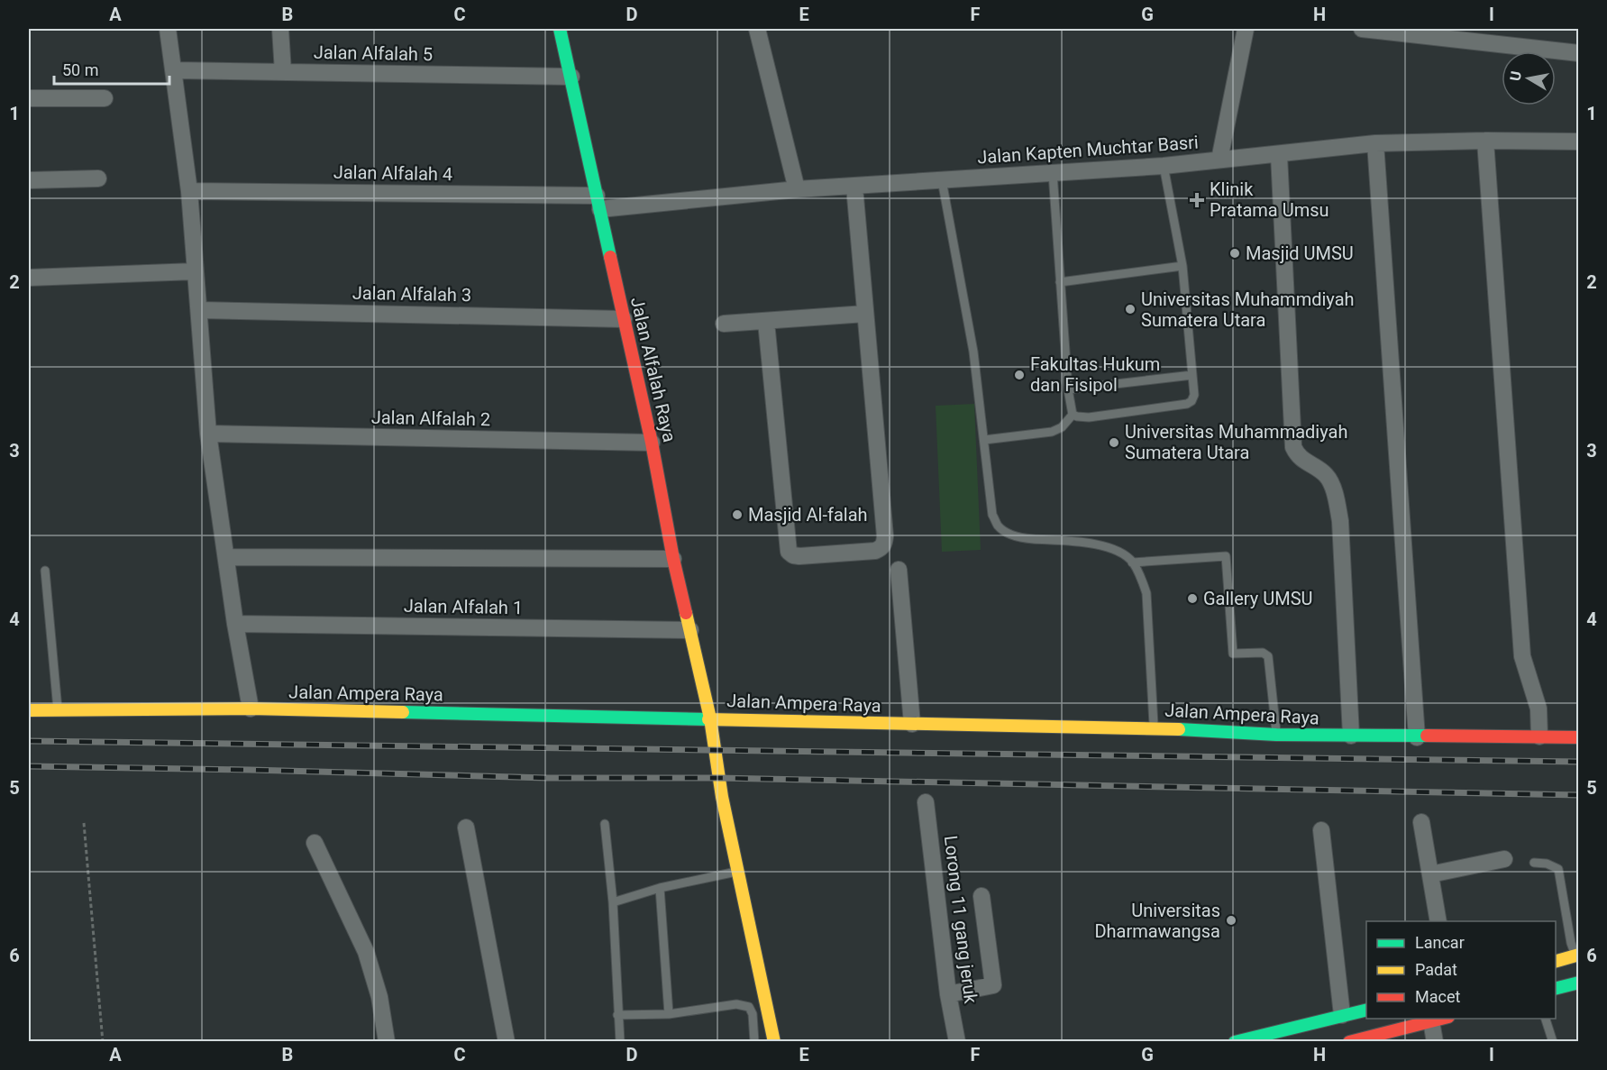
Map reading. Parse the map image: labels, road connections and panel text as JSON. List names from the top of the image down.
{
  "streets": {
    "street": [
      "Jalan Alfalah 5",
      "Jalan Kapten Muchtar Basri",
      "Jalan Alfalah 4",
      "Jalan Alfalah 3",
      "Jalan Alfalah Raya",
      "Jalan Alfalah 2",
      "Jalan Alfalah 1",
      "Jalan Ampera Raya",
      "Lorong 11 gang jeruk"
    ]
  },
  "crossings": [
    ["Jalan Alfalah 5", "Jalan Alfalah Raya"],
    ["Jalan Kapten Muchtar Basri", "Jalan Alfalah 4"],
    ["Jalan Kapten Muchtar Basri", "Jalan Alfalah Raya"],
    ["Jalan Alfalah 4", "Jalan Alfalah Raya"],
    ["Jalan Alfalah 3", "Jalan Alfalah Raya"],
    ["Jalan Alfalah Raya", "Jalan Alfalah 2"],
    ["Jalan Alfalah Raya", "Jalan Alfalah 1"],
    ["Jalan Alfalah Raya", "Jalan Ampera Raya"]
  ],
  "places": {
    "health": ["Klinik Pratama Umsu"],
    "other": [
      "Masjid UMSU",
      "Universitas Muhammdiyah Sumatera Utara",
      "Fakultas Hukum dan Fisipol",
      "Universitas Muhammadiyah Sumatera Utara",
      "Masjid Al-falah",
      "Gallery UMSU",
      "Universitas Dharmawangsa"
    ]
  },
  "legend": ["Lancar", "Padat", "Macet"],
  "scale_bar": "50 m",
  "north": "left",
  "grid": {
    "columns": [
      "A",
      "B",
      "C",
      "D",
      "E",
      "F",
      "G",
      "H",
      "I"
    ],
    "rows": [
      "1",
      "2",
      "3",
      "4",
      "5",
      "6"
    ]
  }
}
